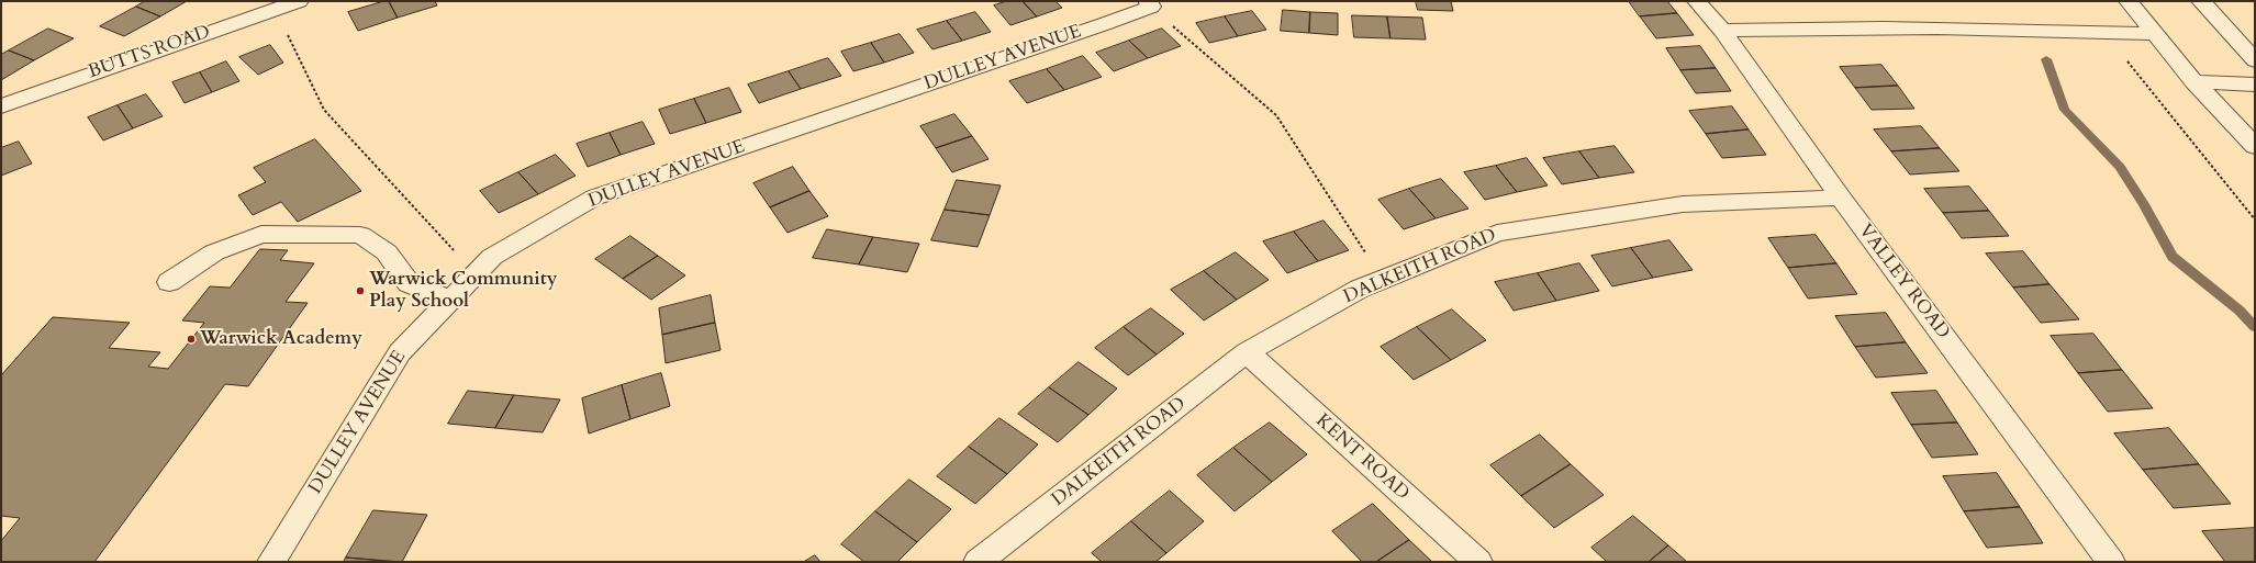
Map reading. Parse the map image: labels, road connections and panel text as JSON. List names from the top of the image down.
{
  "streets": {
    "street": [
      "BUTTS ROAD",
      "DULLEY AVENUE",
      "DALKEITH ROAD",
      "VALLEY ROAD",
      "KENT ROAD"
    ]
  },
  "crossings": [
    ["DALKEITH ROAD", "VALLEY ROAD"],
    ["DALKEITH ROAD", "KENT ROAD"]
  ],
  "places": ["Warwick Community Play School", "Warwick Academy"]
}
